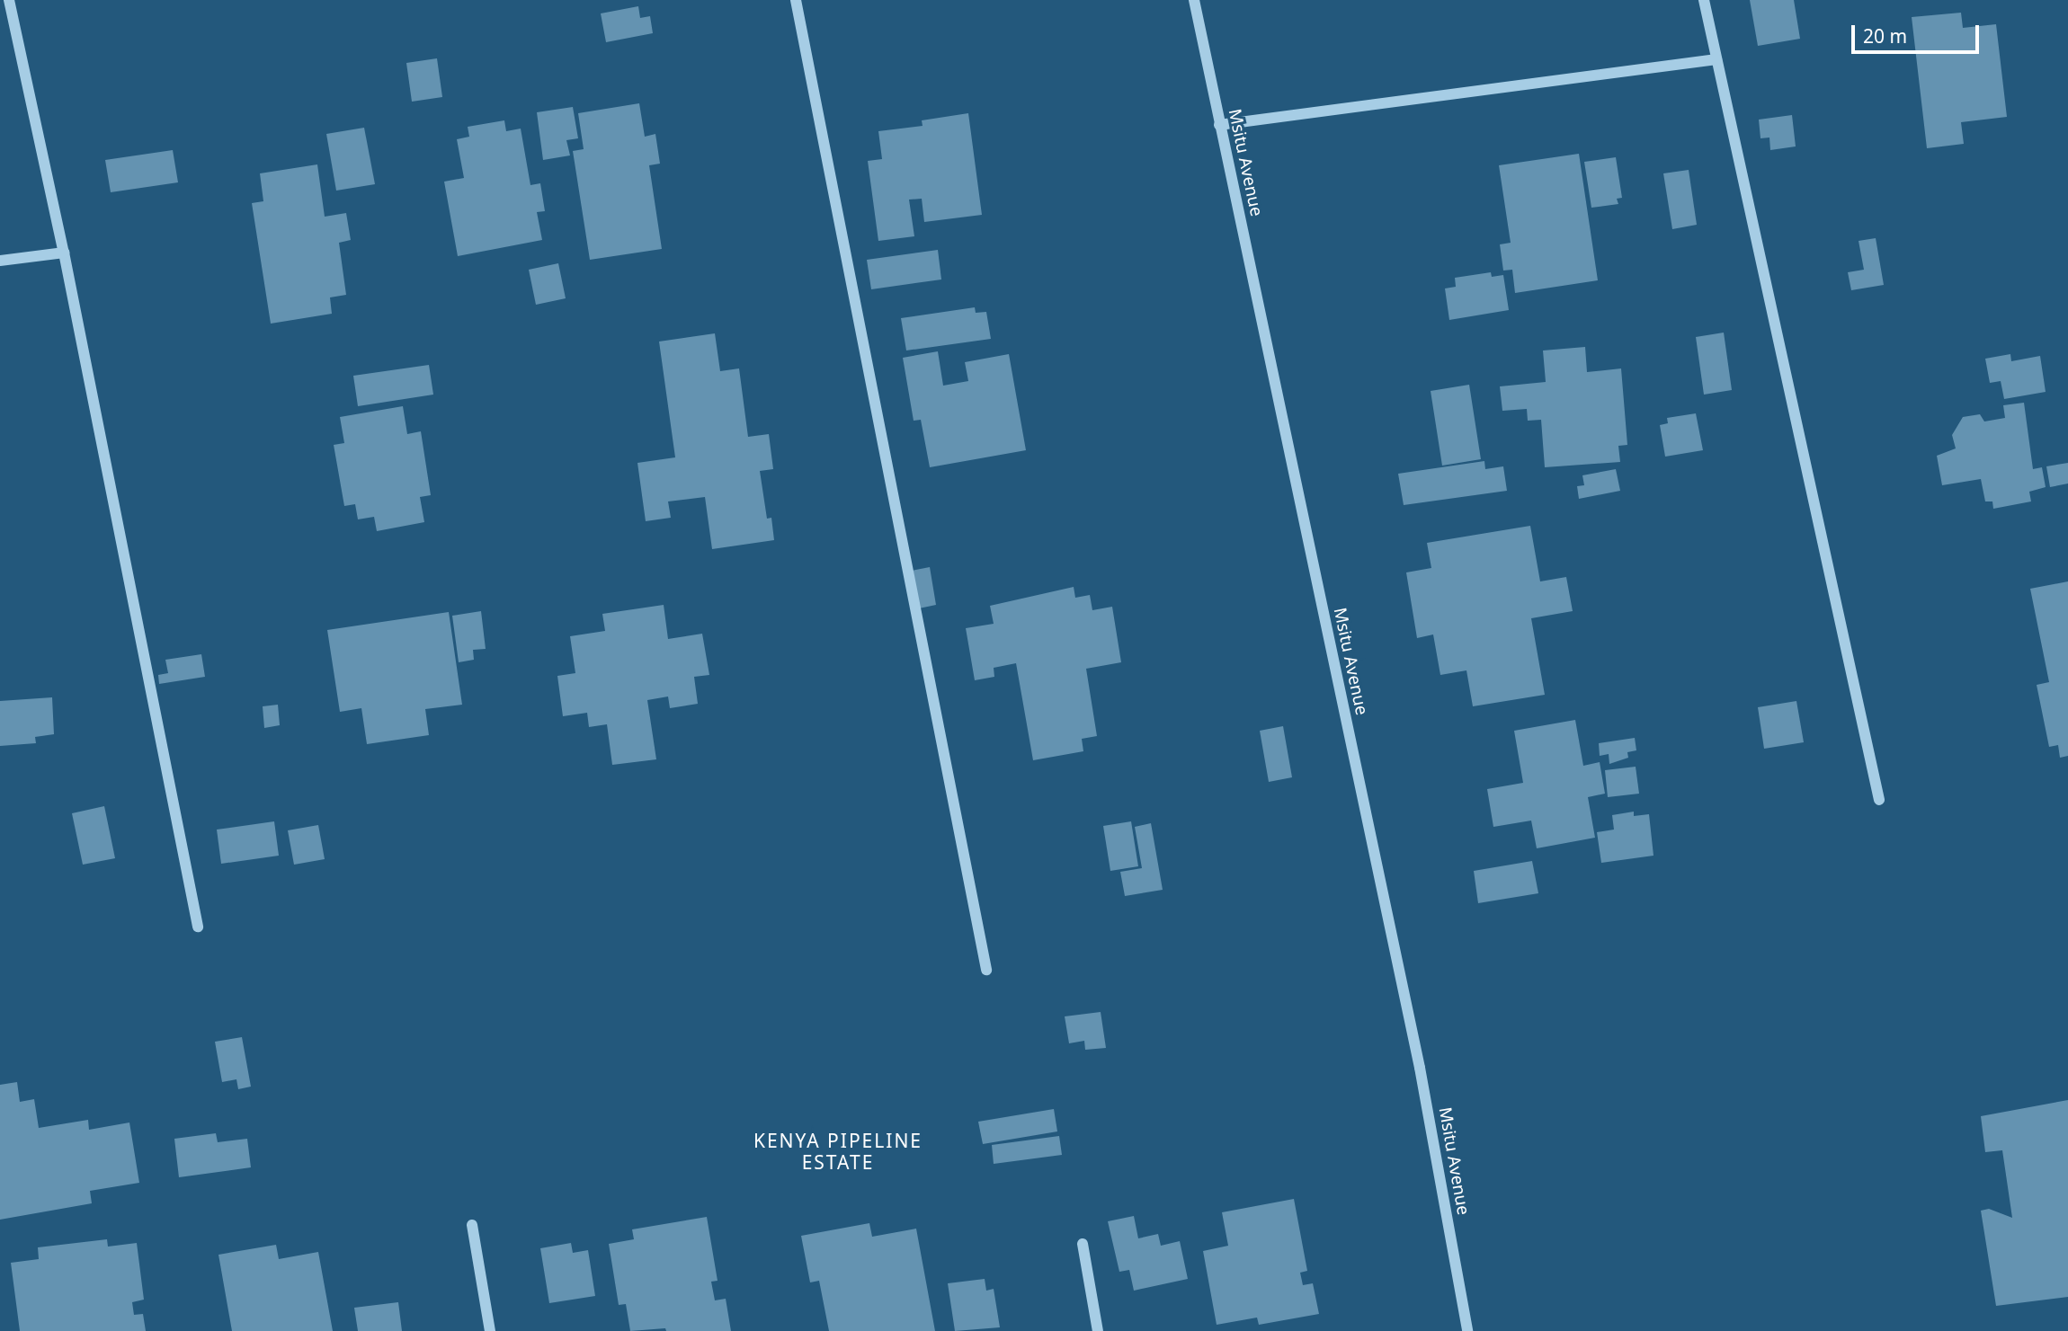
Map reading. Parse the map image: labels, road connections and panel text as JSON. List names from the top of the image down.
{
  "streets": {
    "street": ["Msitu Avenue"]
  },
  "districts": ["KENYA PIPELINE ESTATE"],
  "scale_bar": "20 m"
}
